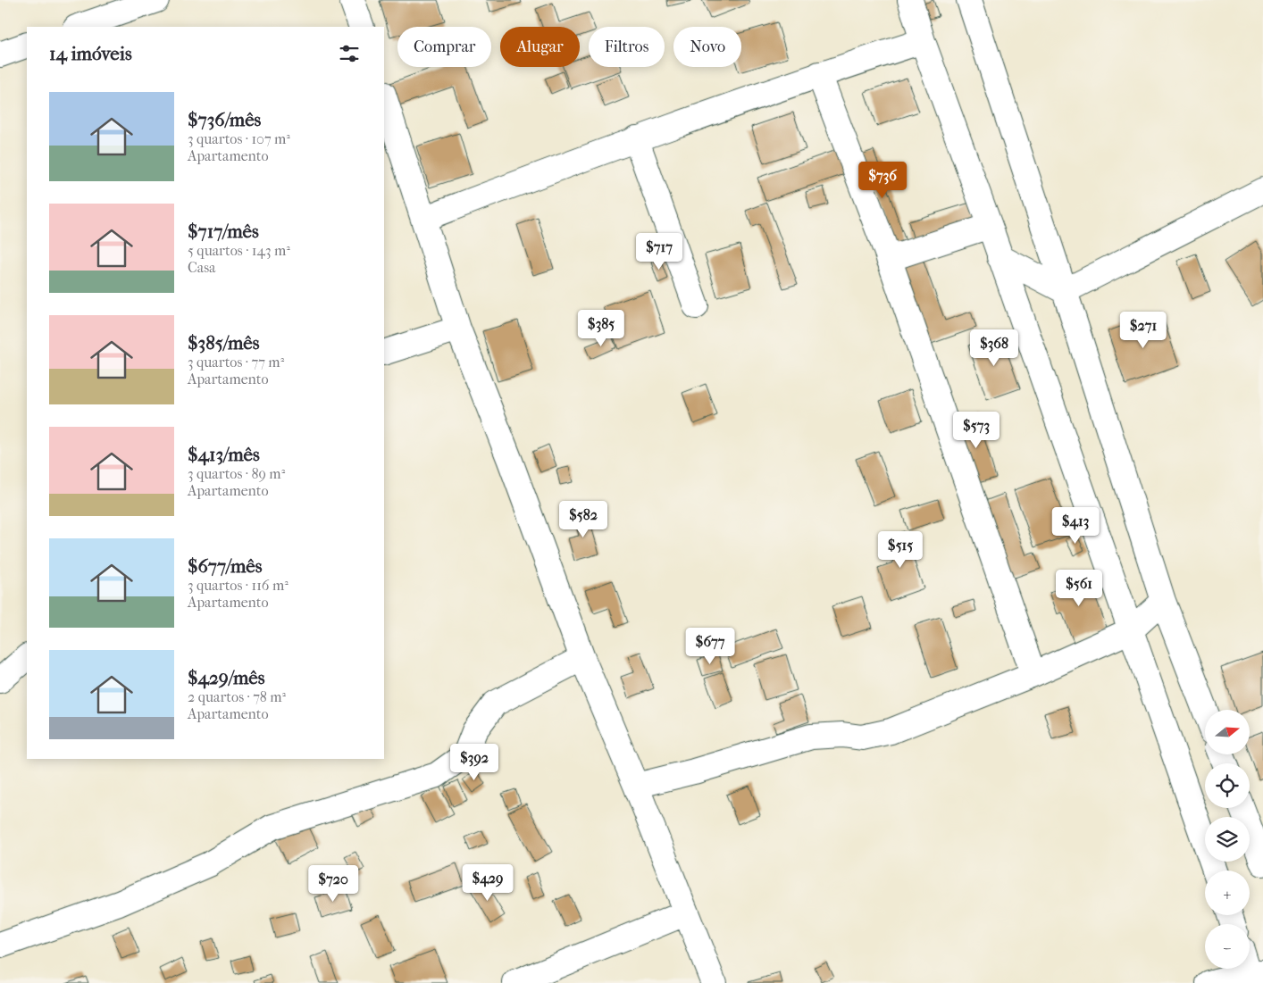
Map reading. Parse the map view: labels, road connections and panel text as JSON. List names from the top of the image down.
{
  "north": "right",
  "page": {
    "chip": [
      "Comprar",
      "Alugar",
      "Filtros",
      "Novo"
    ],
    "heading": "14 imóveis",
    "list": [
      {
        "name": "$736/mês",
        "note": "3 quartos · 107 m² · Apartamento"
      },
      {
        "name": "$717/mês",
        "note": "5 quartos · 143 m² · Casa"
      },
      {
        "name": "$385/mês",
        "note": "3 quartos · 77 m² · Apartamento"
      },
      {
        "name": "$413/mês",
        "note": "3 quartos · 89 m² · Apartamento"
      },
      {
        "name": "$677/mês",
        "note": "3 quartos · 116 m² · Apartamento"
      },
      {
        "name": "$429/mês",
        "note": "2 quartos · 78 m² · Apartamento"
      }
    ],
    "price": [
      "$736",
      "$717",
      "$385",
      "$271",
      "$368",
      "$573",
      "$582",
      "$413",
      "$515",
      "$561",
      "$677",
      "$392",
      "$429",
      "$720"
    ],
    "map_buttons": ["+", "−"]
  }
}
